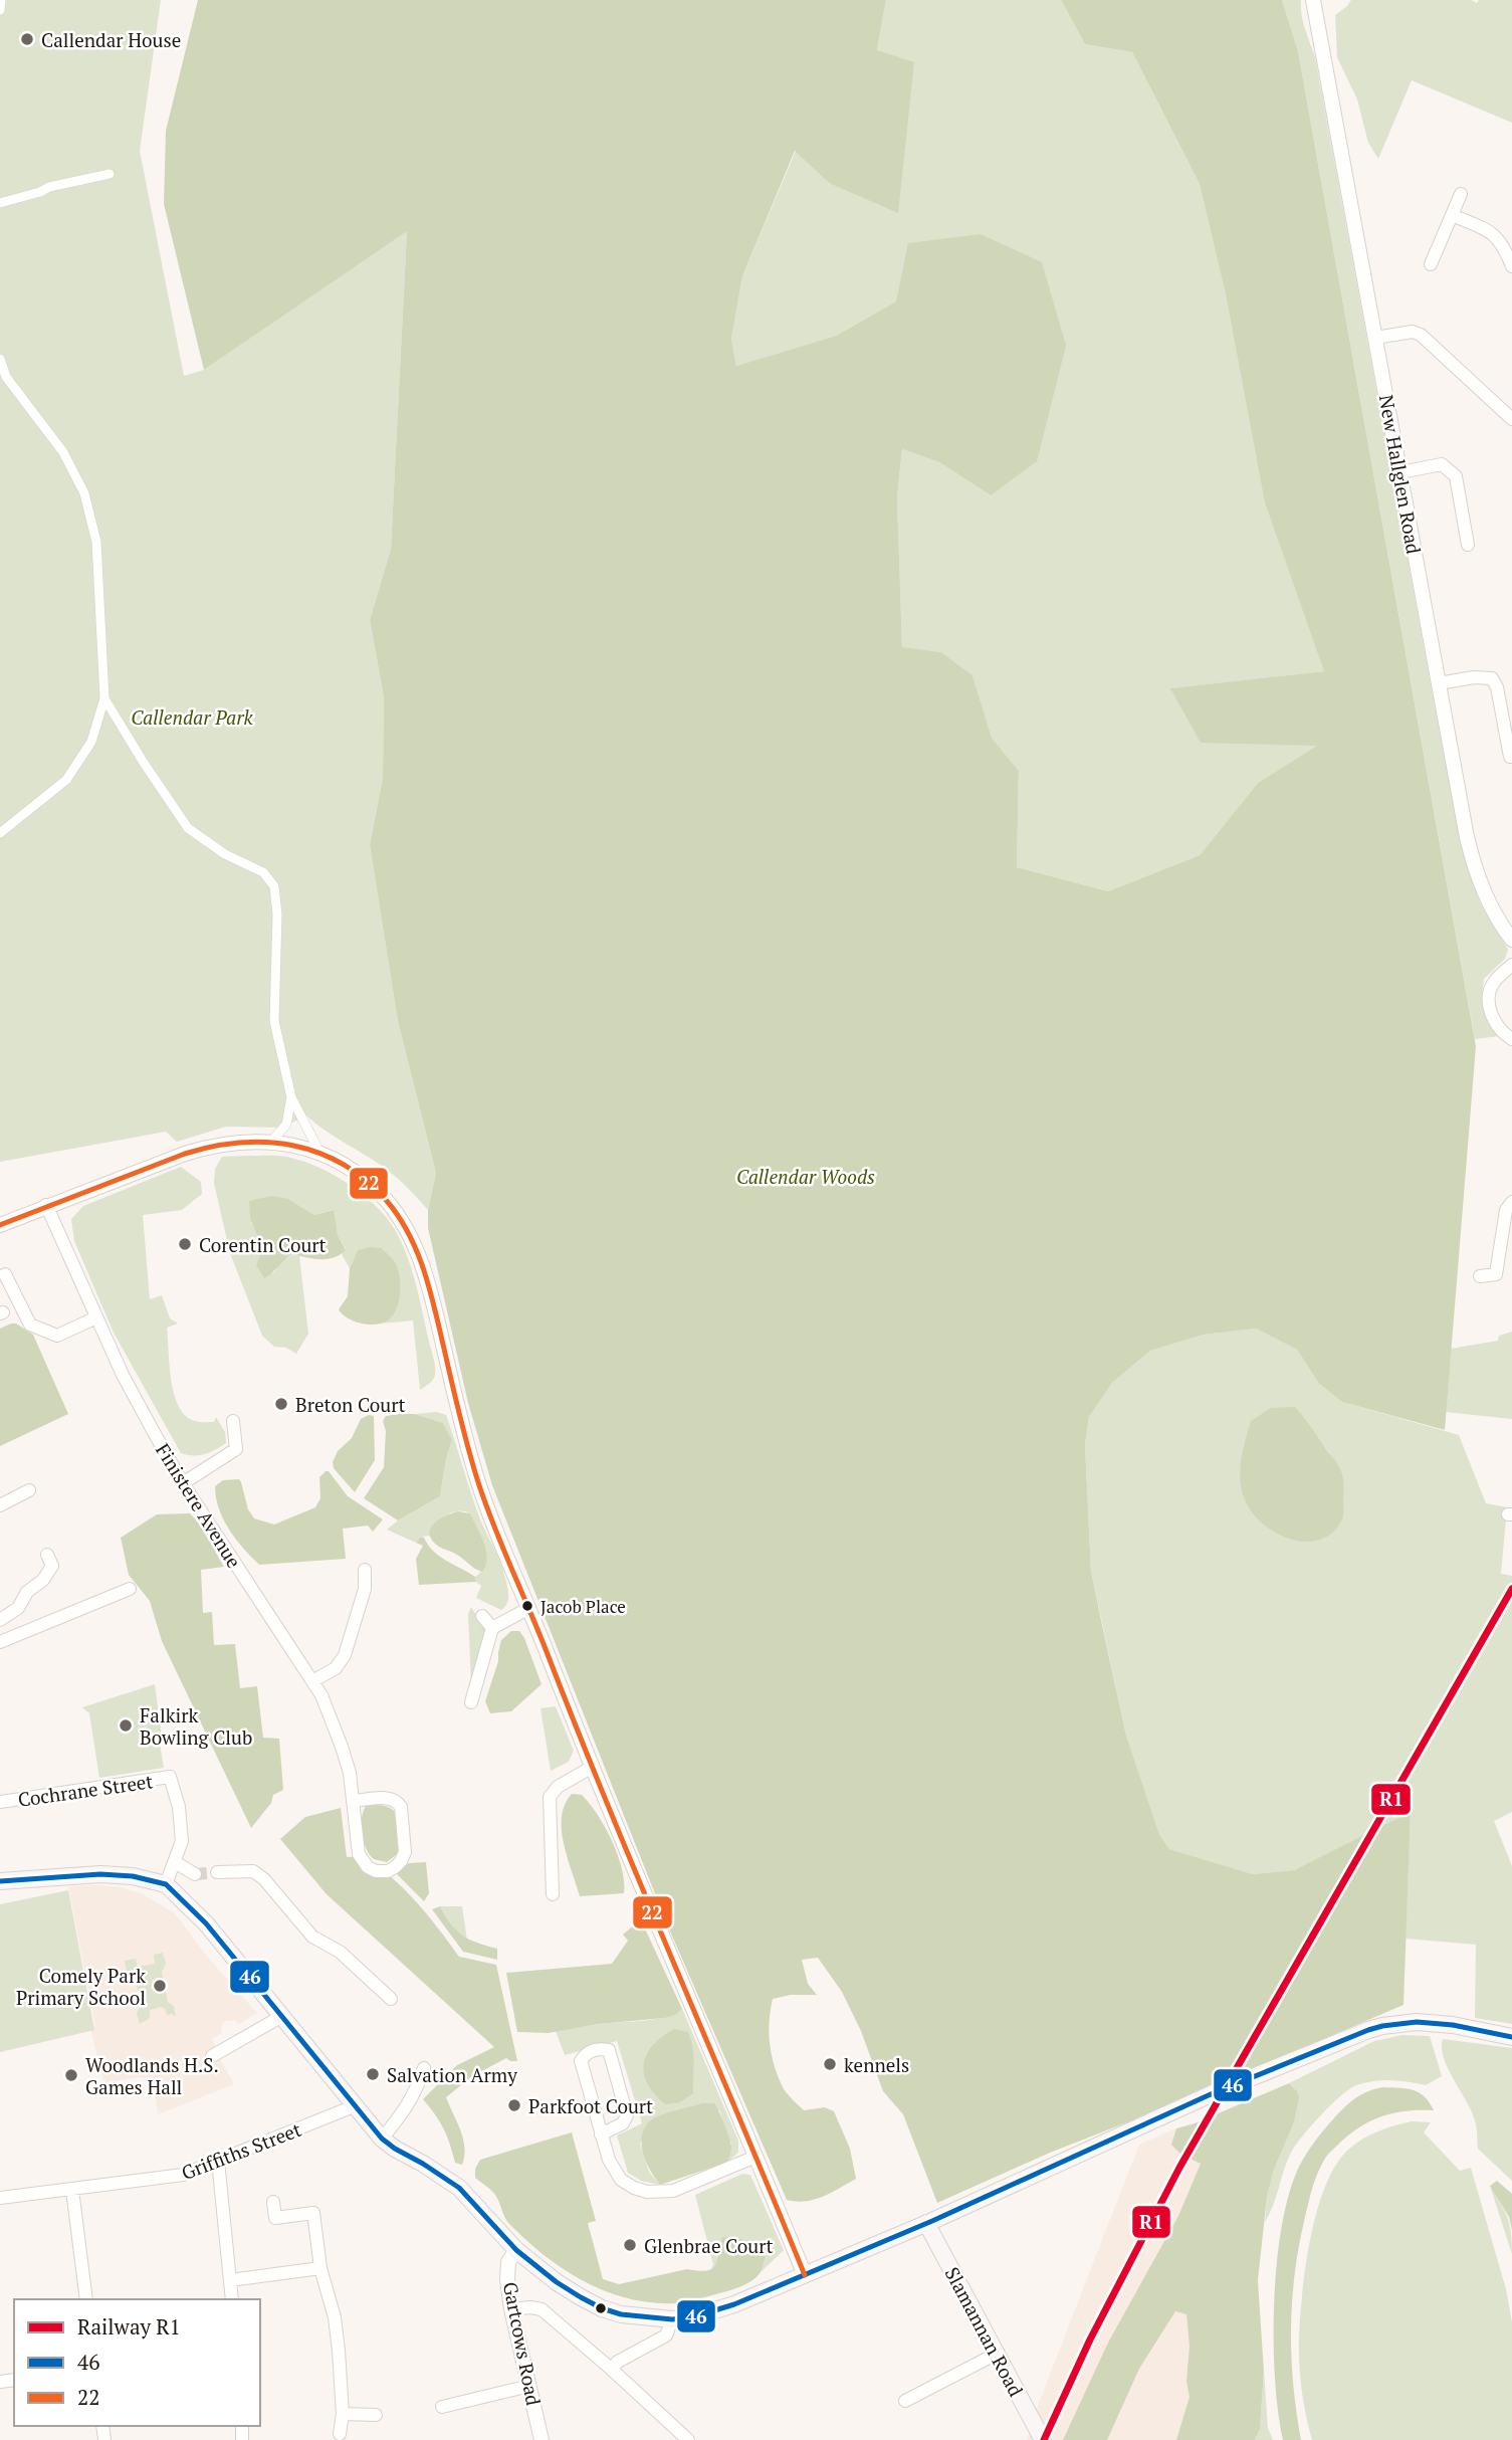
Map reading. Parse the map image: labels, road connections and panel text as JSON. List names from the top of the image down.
{
  "streets": {
    "main road": ["Slamannan Road"],
    "street": [
      "New Hallglen Road",
      "Finistere Avenue",
      "Cochrane Street",
      "Griffiths Street",
      "Gartcows Road"
    ]
  },
  "parks": ["Callendar Park", "Callendar Woods"],
  "places": [
    "Callendar House",
    "Corentin Court",
    "Breton Court",
    "Jacob Place",
    "Falkirk Bowling Club",
    "Comely Park Primary School",
    "kennels",
    "Salvation Army",
    "Woodlands H.S. Games Hall",
    "Parkfoot Court",
    "Glenbrae Court"
  ],
  "lines": ["transit line 22", "rail line R1", "transit line 46"],
  "legend": ["Railway R1", "46", "22"]
}
